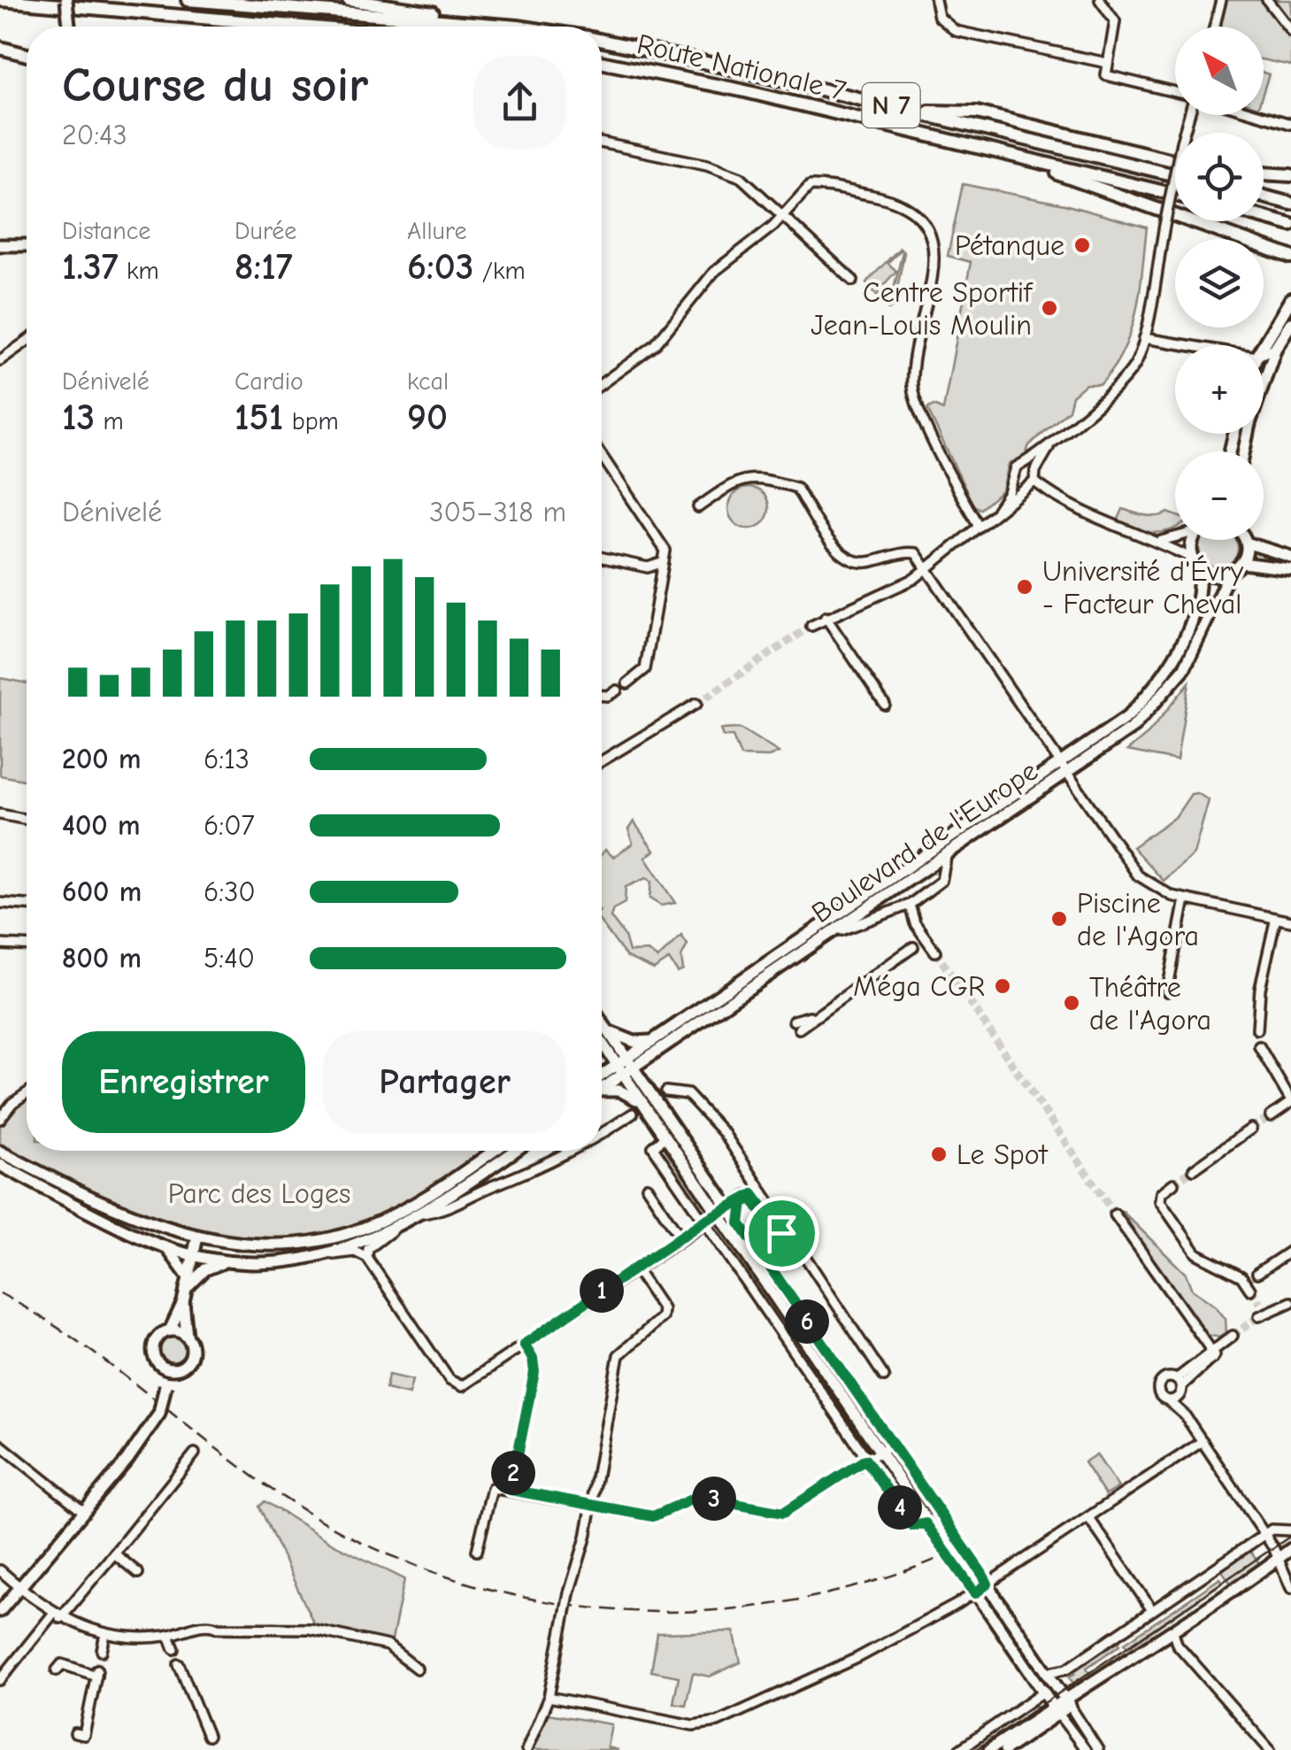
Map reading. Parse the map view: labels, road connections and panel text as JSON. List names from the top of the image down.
{
  "streets": {
    "main road": ["Route Nationale 7", "N 7", "Boulevard de l'Europe"]
  },
  "parks": ["Parc des Loges"],
  "places": [
    "Pétanque",
    "Centre Sportif Jean-Louis Moulin",
    "Université d'Évry - Facteur Cheval",
    "Piscine de l'Agora",
    "Méga CGR",
    "Théâtre de l'Agora",
    "Le Spot"
  ],
  "north": "top left",
  "page": {
    "map_buttons": ["+", "−"],
    "heading": ["Course du soir", "20:43"],
    "stats": [
      ["Distance", "1.37 km"],
      ["Durée", "8:17"],
      ["Allure", "6:03 /km"],
      ["Dénivelé", "13 m"],
      ["Cardio", "151 bpm"],
      ["kcal", "90"]
    ],
    "chart": ["Dénivelé", "305–318 m"],
    "list": [
      {
        "name": "200 m",
        "note": "6:13"
      },
      {
        "name": "400 m",
        "note": "6:07"
      },
      {
        "name": "600 m",
        "note": "6:30"
      },
      {
        "name": "800 m",
        "note": "5:40"
      }
    ],
    "buttons": ["Enregistrer", "Partager"],
    "pins": [
      "1",
      "6",
      "2",
      "3",
      "4"
    ]
  }
}
